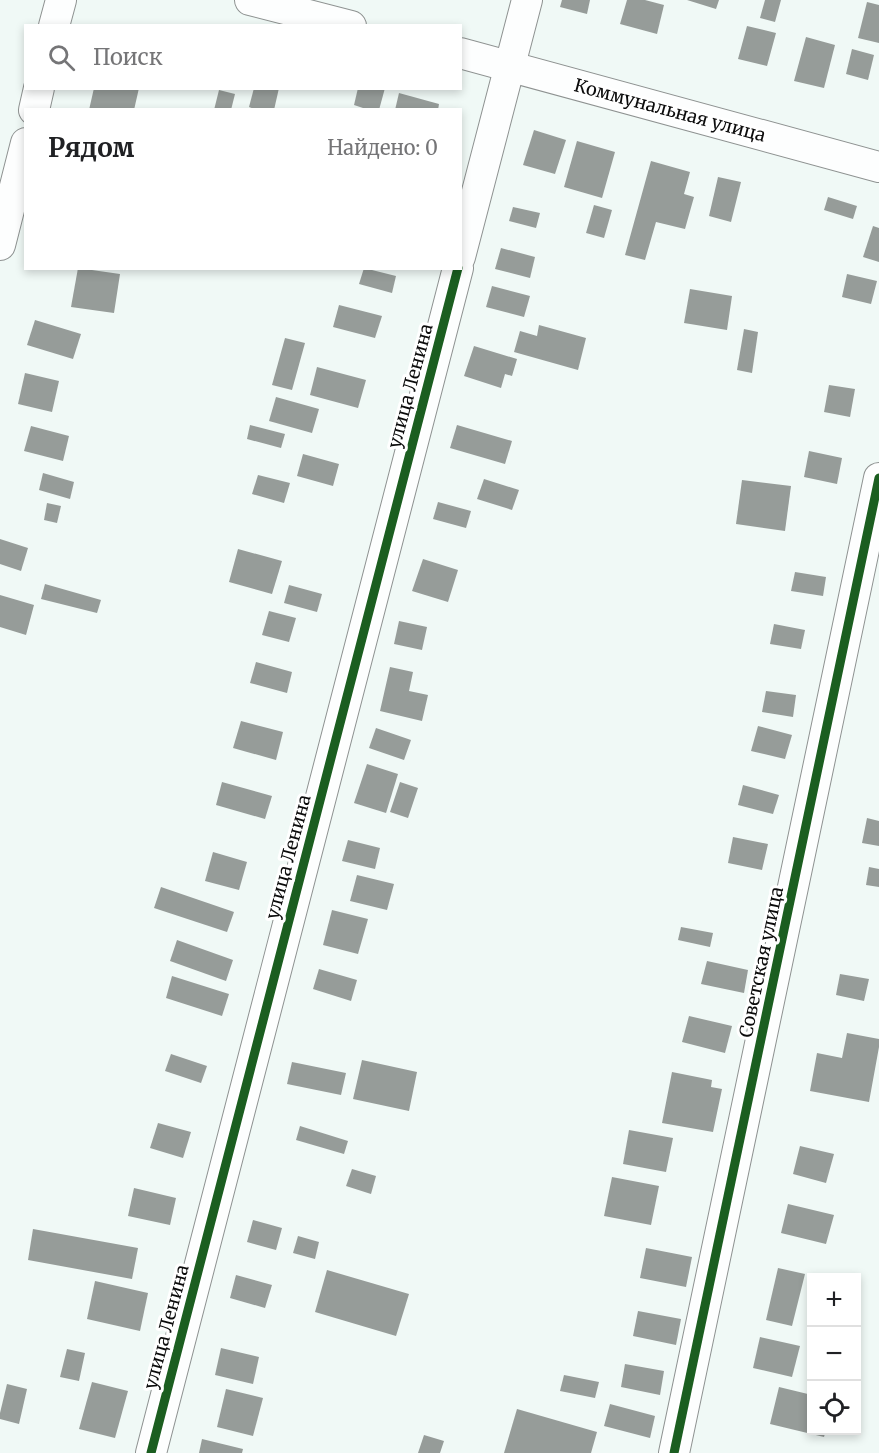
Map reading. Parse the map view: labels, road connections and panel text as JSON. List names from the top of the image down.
{
  "streets": {
    "street": ["Коммунальная улица", "улица Ленина", "Советская улица"]
  },
  "page": {
    "search": "Поиск",
    "heading": ["Рядом", "Найдено: 0"],
    "map_buttons": ["+", "−"]
  }
}
